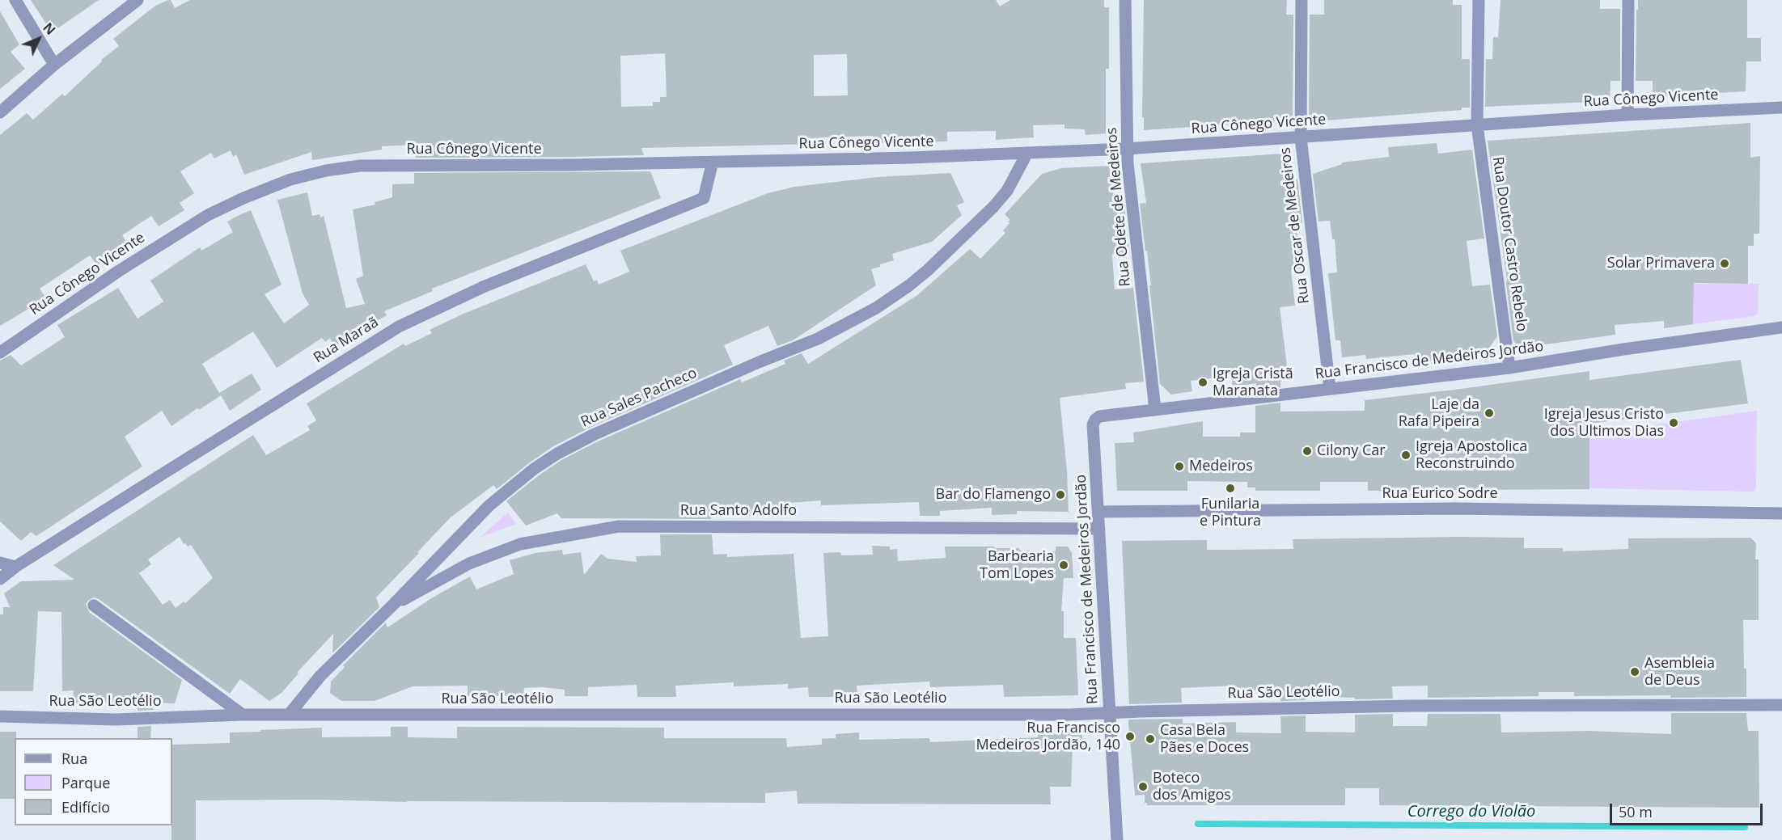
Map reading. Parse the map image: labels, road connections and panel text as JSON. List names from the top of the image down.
{
  "streets": {
    "street": [
      "Rua Cônego Vicente",
      "Rua Odete de Medeiros",
      "Rua Oscar de Medeiros",
      "Rua Doutor Castro Rebelo",
      "Rua Maraã",
      "Rua Francisco de Medeiros Jordão",
      "Rua Sales Pacheco",
      "Rua Eurico Sodre",
      "Rua Santo Adolfo",
      "Rua São Leotélio"
    ]
  },
  "crossings": [
    ["Rua Cônego Vicente", "Rua Odete de Medeiros"],
    ["Rua Cônego Vicente", "Rua Oscar de Medeiros"],
    ["Rua Cônego Vicente", "Rua Doutor Castro Rebelo"],
    ["Rua Cônego Vicente", "Rua Maraã"],
    ["Rua Cônego Vicente", "Rua Sales Pacheco"],
    ["Rua Odete de Medeiros", "Rua Francisco de Medeiros Jordão"],
    ["Rua Oscar de Medeiros", "Rua Francisco de Medeiros Jordão"],
    ["Rua Doutor Castro Rebelo", "Rua Francisco de Medeiros Jordão"],
    ["Rua Francisco de Medeiros Jordão", "Rua Eurico Sodre"],
    ["Rua Francisco de Medeiros Jordão", "Rua Santo Adolfo"],
    ["Rua Francisco de Medeiros Jordão", "Rua São Leotélio"],
    ["Rua Sales Pacheco", "Rua Santo Adolfo"],
    ["Rua Sales Pacheco", "Rua São Leotélio"]
  ],
  "water": ["Corrego do Violão"],
  "places": [
    "Solar Primavera",
    "Igreja Cristã Maranata",
    "Laje da Rafa Pipeira",
    "Igreja Jesus Cristo dos Ultimos Dias",
    "Cilony Car",
    "Igreja Apostolica Reconstruindo",
    "Medeiros",
    "Funilaria e Pintura",
    "Bar do Flamengo",
    "Barbearia Tom Lopes",
    "Asembleia de Deus",
    "Rua Francisco Medeiros Jordão, 140",
    "Casa Bela Pães e Doces",
    "Boteco dos Amigos"
  ],
  "legend": ["Rua", "Parque", "Edifício"],
  "scale_bar": "50 m",
  "north": "top right"
}
